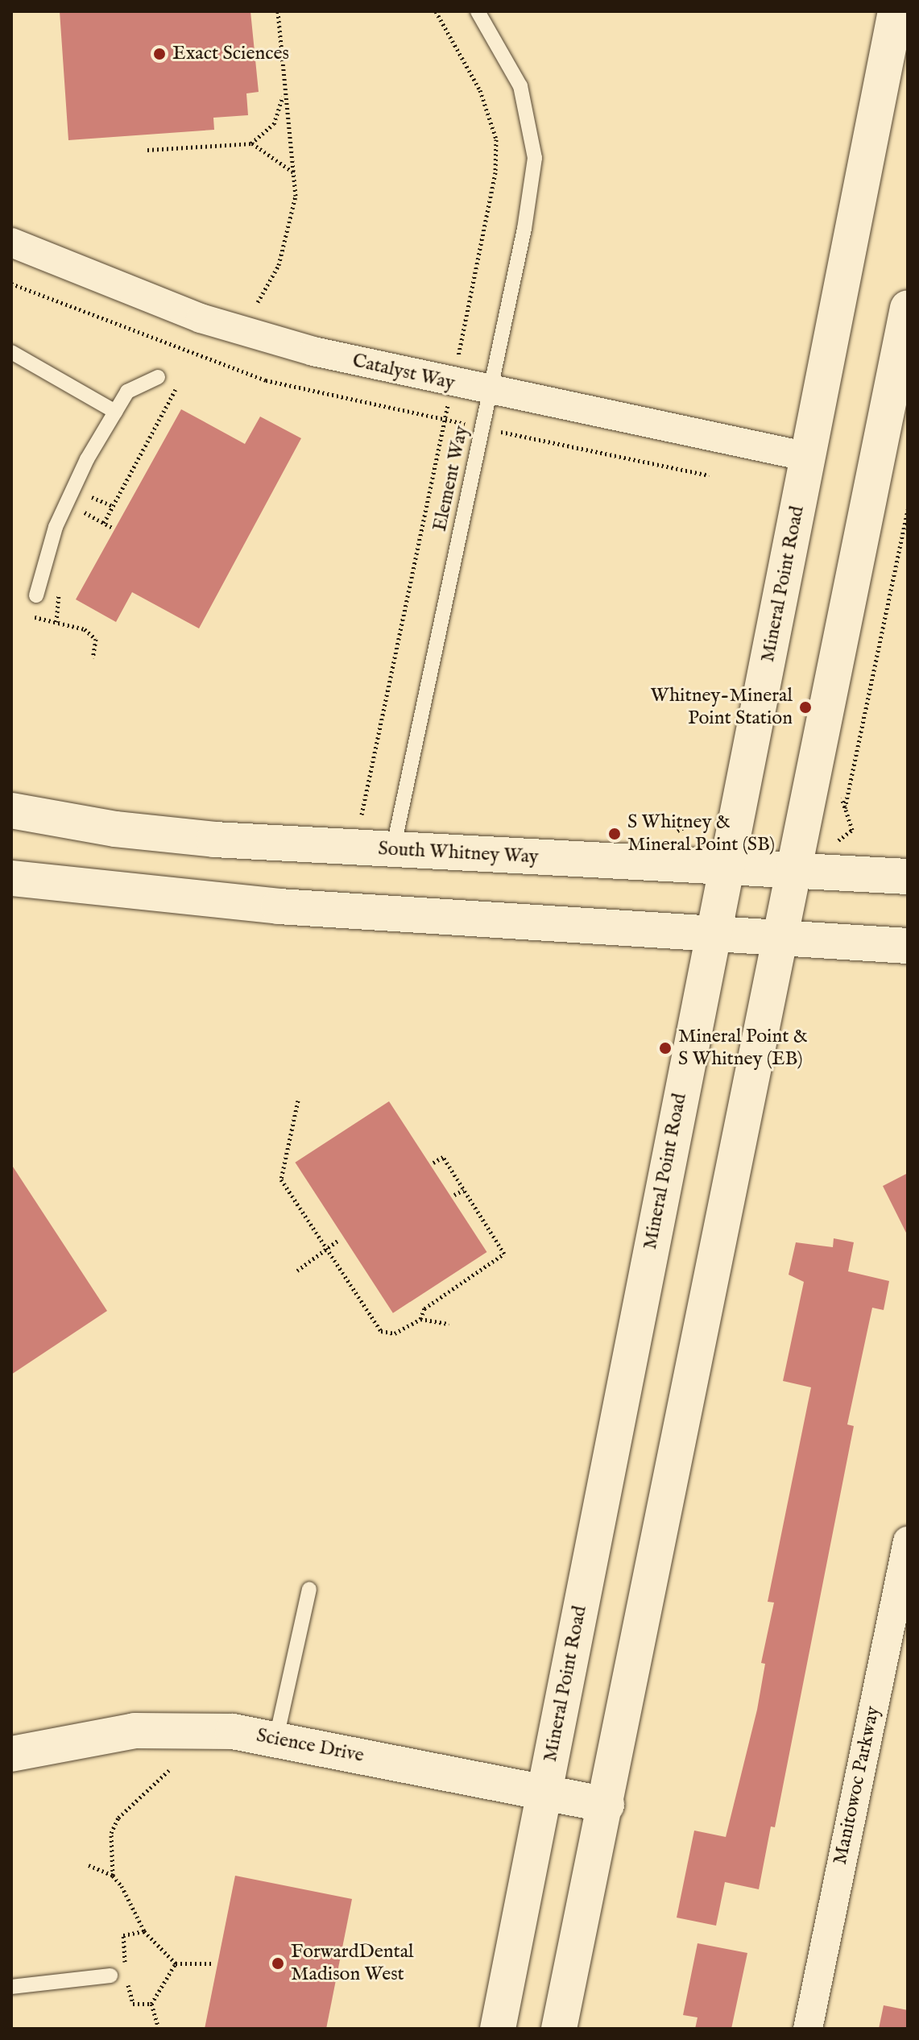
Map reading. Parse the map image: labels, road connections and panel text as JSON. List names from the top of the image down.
{
  "streets": {
    "main road": ["Mineral Point Road", "South Whitney Way", "Science Drive"],
    "street": ["Catalyst Way", "Manitowoc Parkway"],
    "lane": ["Element Way"]
  },
  "crossings": [
    ["Catalyst Way", "Element Way"],
    ["Catalyst Way", "Mineral Point Road"],
    ["Element Way", "South Whitney Way"],
    ["Mineral Point Road", "South Whitney Way"],
    ["Mineral Point Road", "Science Drive"]
  ],
  "places": [
    "Exact Sciences",
    "Whitney-Mineral Point Station",
    "S Whitney & Mineral Point (SB)",
    "Mineral Point & S Whitney (EB)",
    "ForwardDental Madison West"
  ]
}
